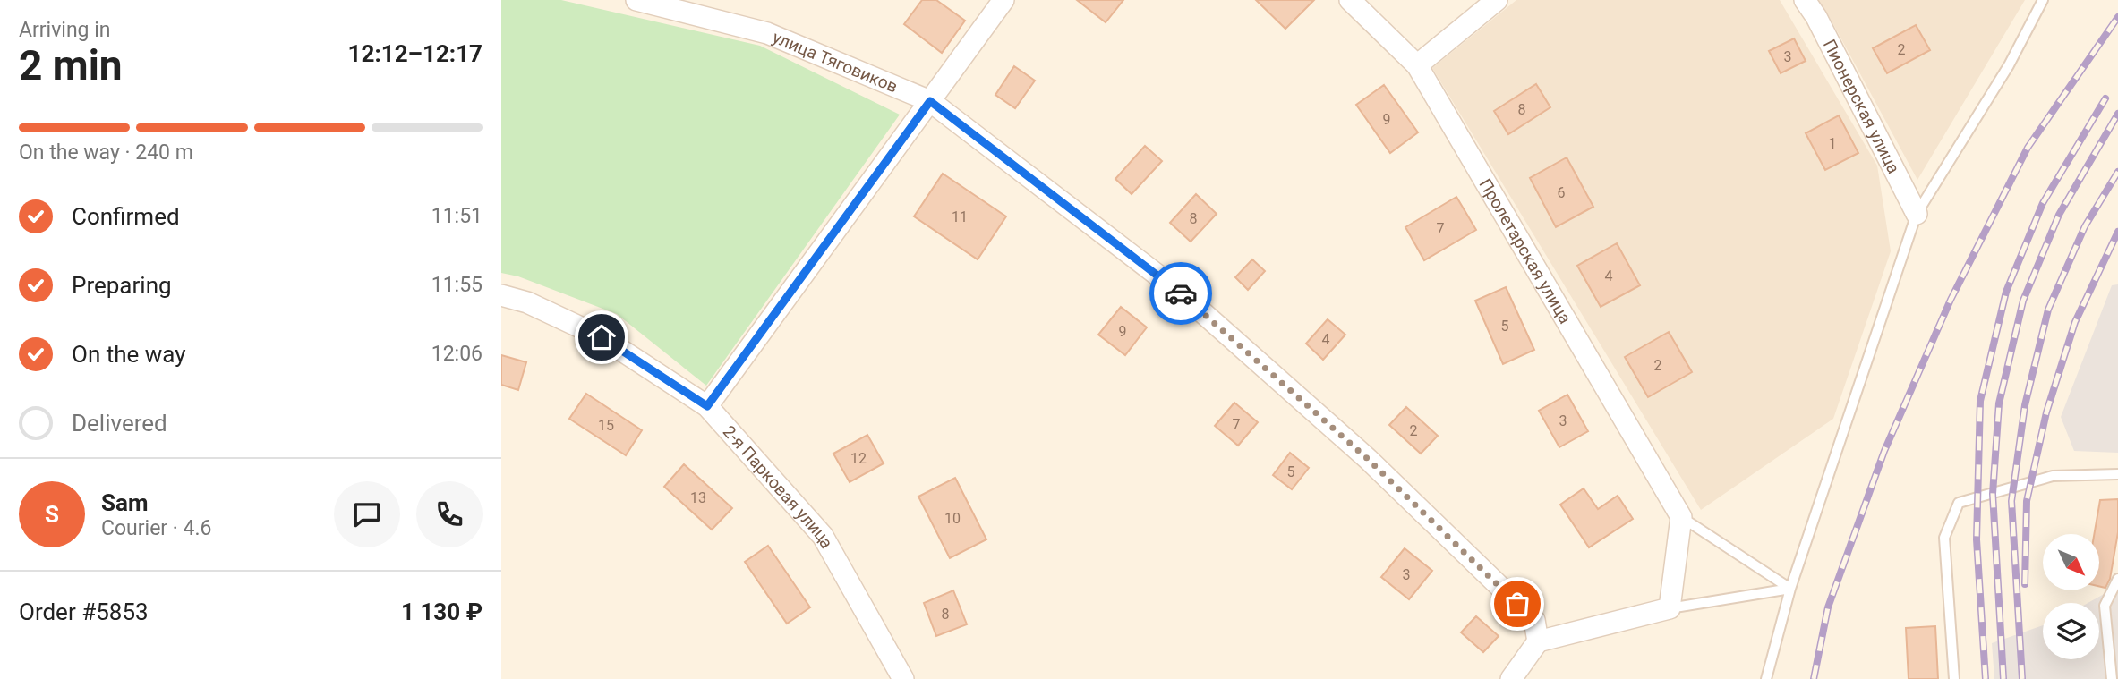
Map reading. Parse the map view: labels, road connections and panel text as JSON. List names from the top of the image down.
{
  "streets": {
    "street": [
      "улица Тяговиков",
      "Пионерская улица",
      "Пролетарская улица",
      "2-я Парковая улица"
    ]
  },
  "house_numbers": [
    "2",
    "3",
    "8",
    "9",
    "1",
    "6",
    "11",
    "8",
    "7",
    "4",
    "5",
    "9",
    "4",
    "2",
    "3",
    "7",
    "15",
    "2",
    "12",
    "5",
    "13",
    "10",
    "3",
    "8"
  ],
  "north": "bottom right",
  "page": {
    "heading": ["2 min", "Arriving in", "12:12–12:17"],
    "panel": [
      "Sam",
      "Courier · 4.6",
      "Order #5853",
      "1 130 ₽"
    ],
    "bar": "On the way · 240 m",
    "list": [
      ["Confirmed", "11:51"],
      ["Preparing", "11:55"],
      ["On the way", "12:06"],
      "Delivered"
    ],
    "round": "S"
  }
}
